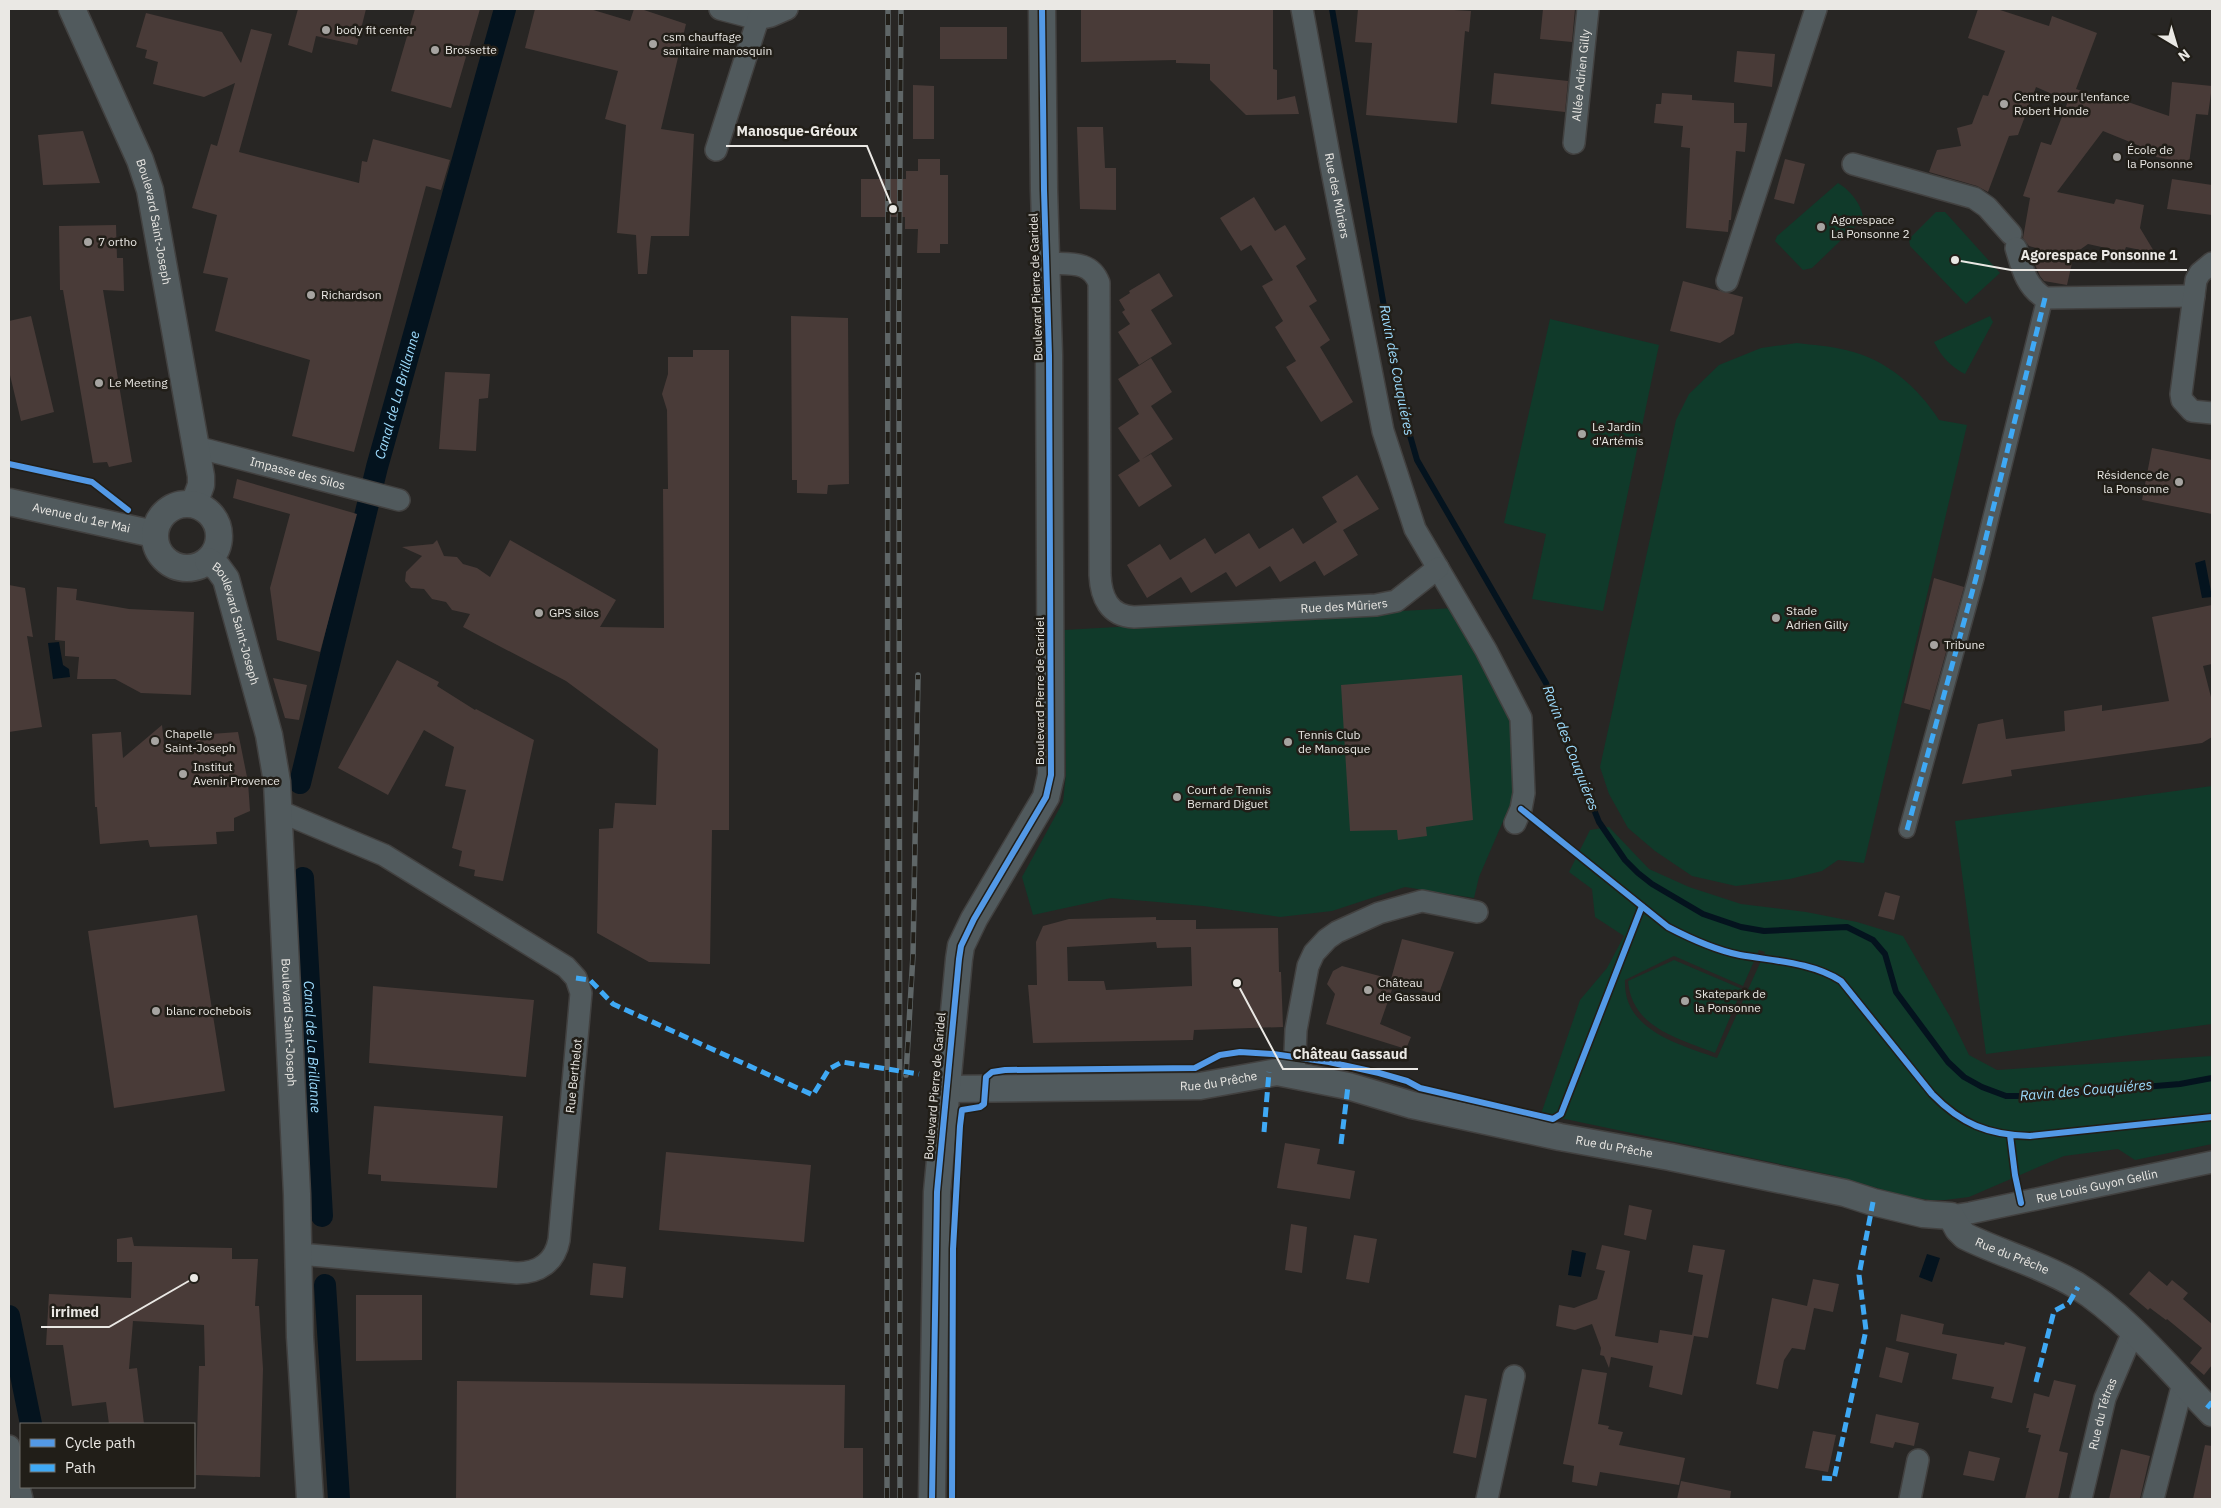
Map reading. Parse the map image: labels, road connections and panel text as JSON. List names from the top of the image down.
{
  "streets": {
    "street": [
      "Allée Adrien Gilly",
      "Rue des Mûriers",
      "Boulevard Saint-Joseph",
      "Boulevard Pierre de Garidel",
      "Impasse des Silos",
      "Avenue du 1er Mai",
      "Rue Berthelot",
      "Rue du Prêche",
      "Rue Louis Guyon Gellin",
      "Rue du Tétras"
    ]
  },
  "crossings": [
    ["Rue des Mûriers", "Boulevard Pierre de Garidel"],
    ["Boulevard Saint-Joseph", "Impasse des Silos"],
    ["Boulevard Saint-Joseph", "Avenue du 1er Mai"],
    ["Boulevard Saint-Joseph", "Rue Berthelot"],
    ["Boulevard Pierre de Garidel", "Rue du Prêche"],
    ["Rue du Prêche", "Rue Louis Guyon Gellin"],
    ["Rue du Prêche", "Rue du Tétras"]
  ],
  "water": ["Ravin des Couquiéres", "Canal de La Brillanne"],
  "places": [
    "body fit center",
    "csm chauffage sanitaire manosquin",
    "Brossette",
    "Centre pour l'enfance Robert Honde",
    "École de la Ponsonne",
    "Manosque-Gréoux",
    "Agorespace La Ponsonne 2",
    "7 ortho",
    "Agorespace Ponsonne 1",
    "Richardson",
    "Le Meeting",
    "Le Jardin d'Artémis",
    "Résidence de la Ponsonne",
    "GPS silos",
    "Stade Adrien Gilly",
    "Tribune",
    "Chapelle Saint-Joseph",
    "Tennis Club de Manosque",
    "Institut Avenir Provence",
    "Court de Tennis Bernard Diguet",
    "Château Gassaud",
    "Château de Gassaud",
    "Skatepark de la Ponsonne",
    "blanc rochebois",
    "irrimed"
  ],
  "legend": ["Cycle path", "Path"],
  "north": "bottom right"
}
